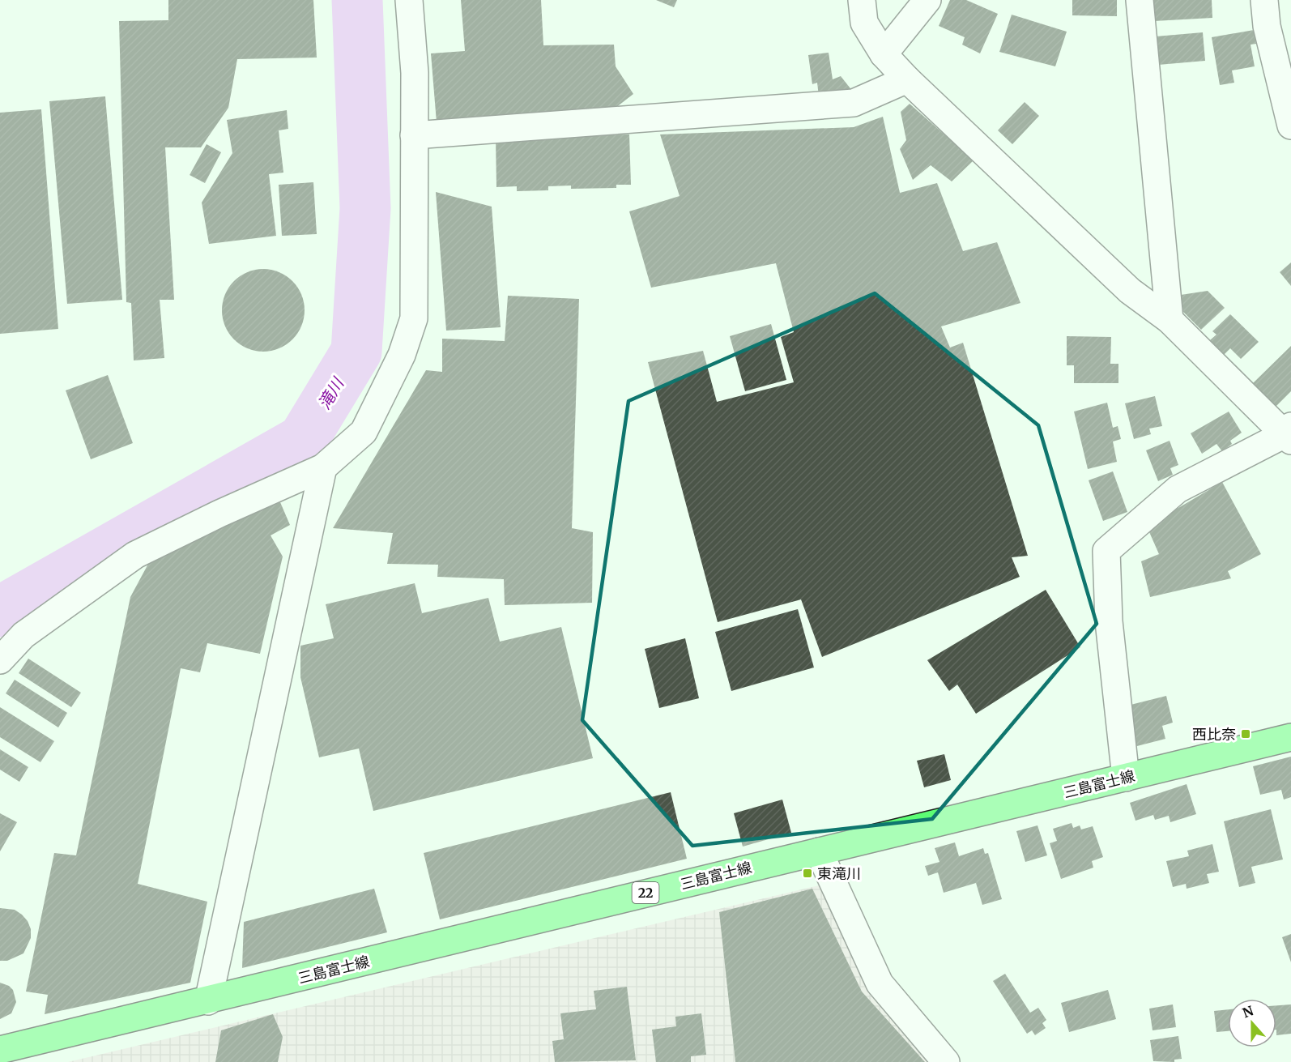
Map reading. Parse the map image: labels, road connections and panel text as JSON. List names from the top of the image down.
{
  "streets": {
    "main road": ["三島富士線", "22"]
  },
  "water": ["滝川"],
  "places": {
    "transit": ["西比奈", "東滝川"]
  },
  "north": "top"
}
